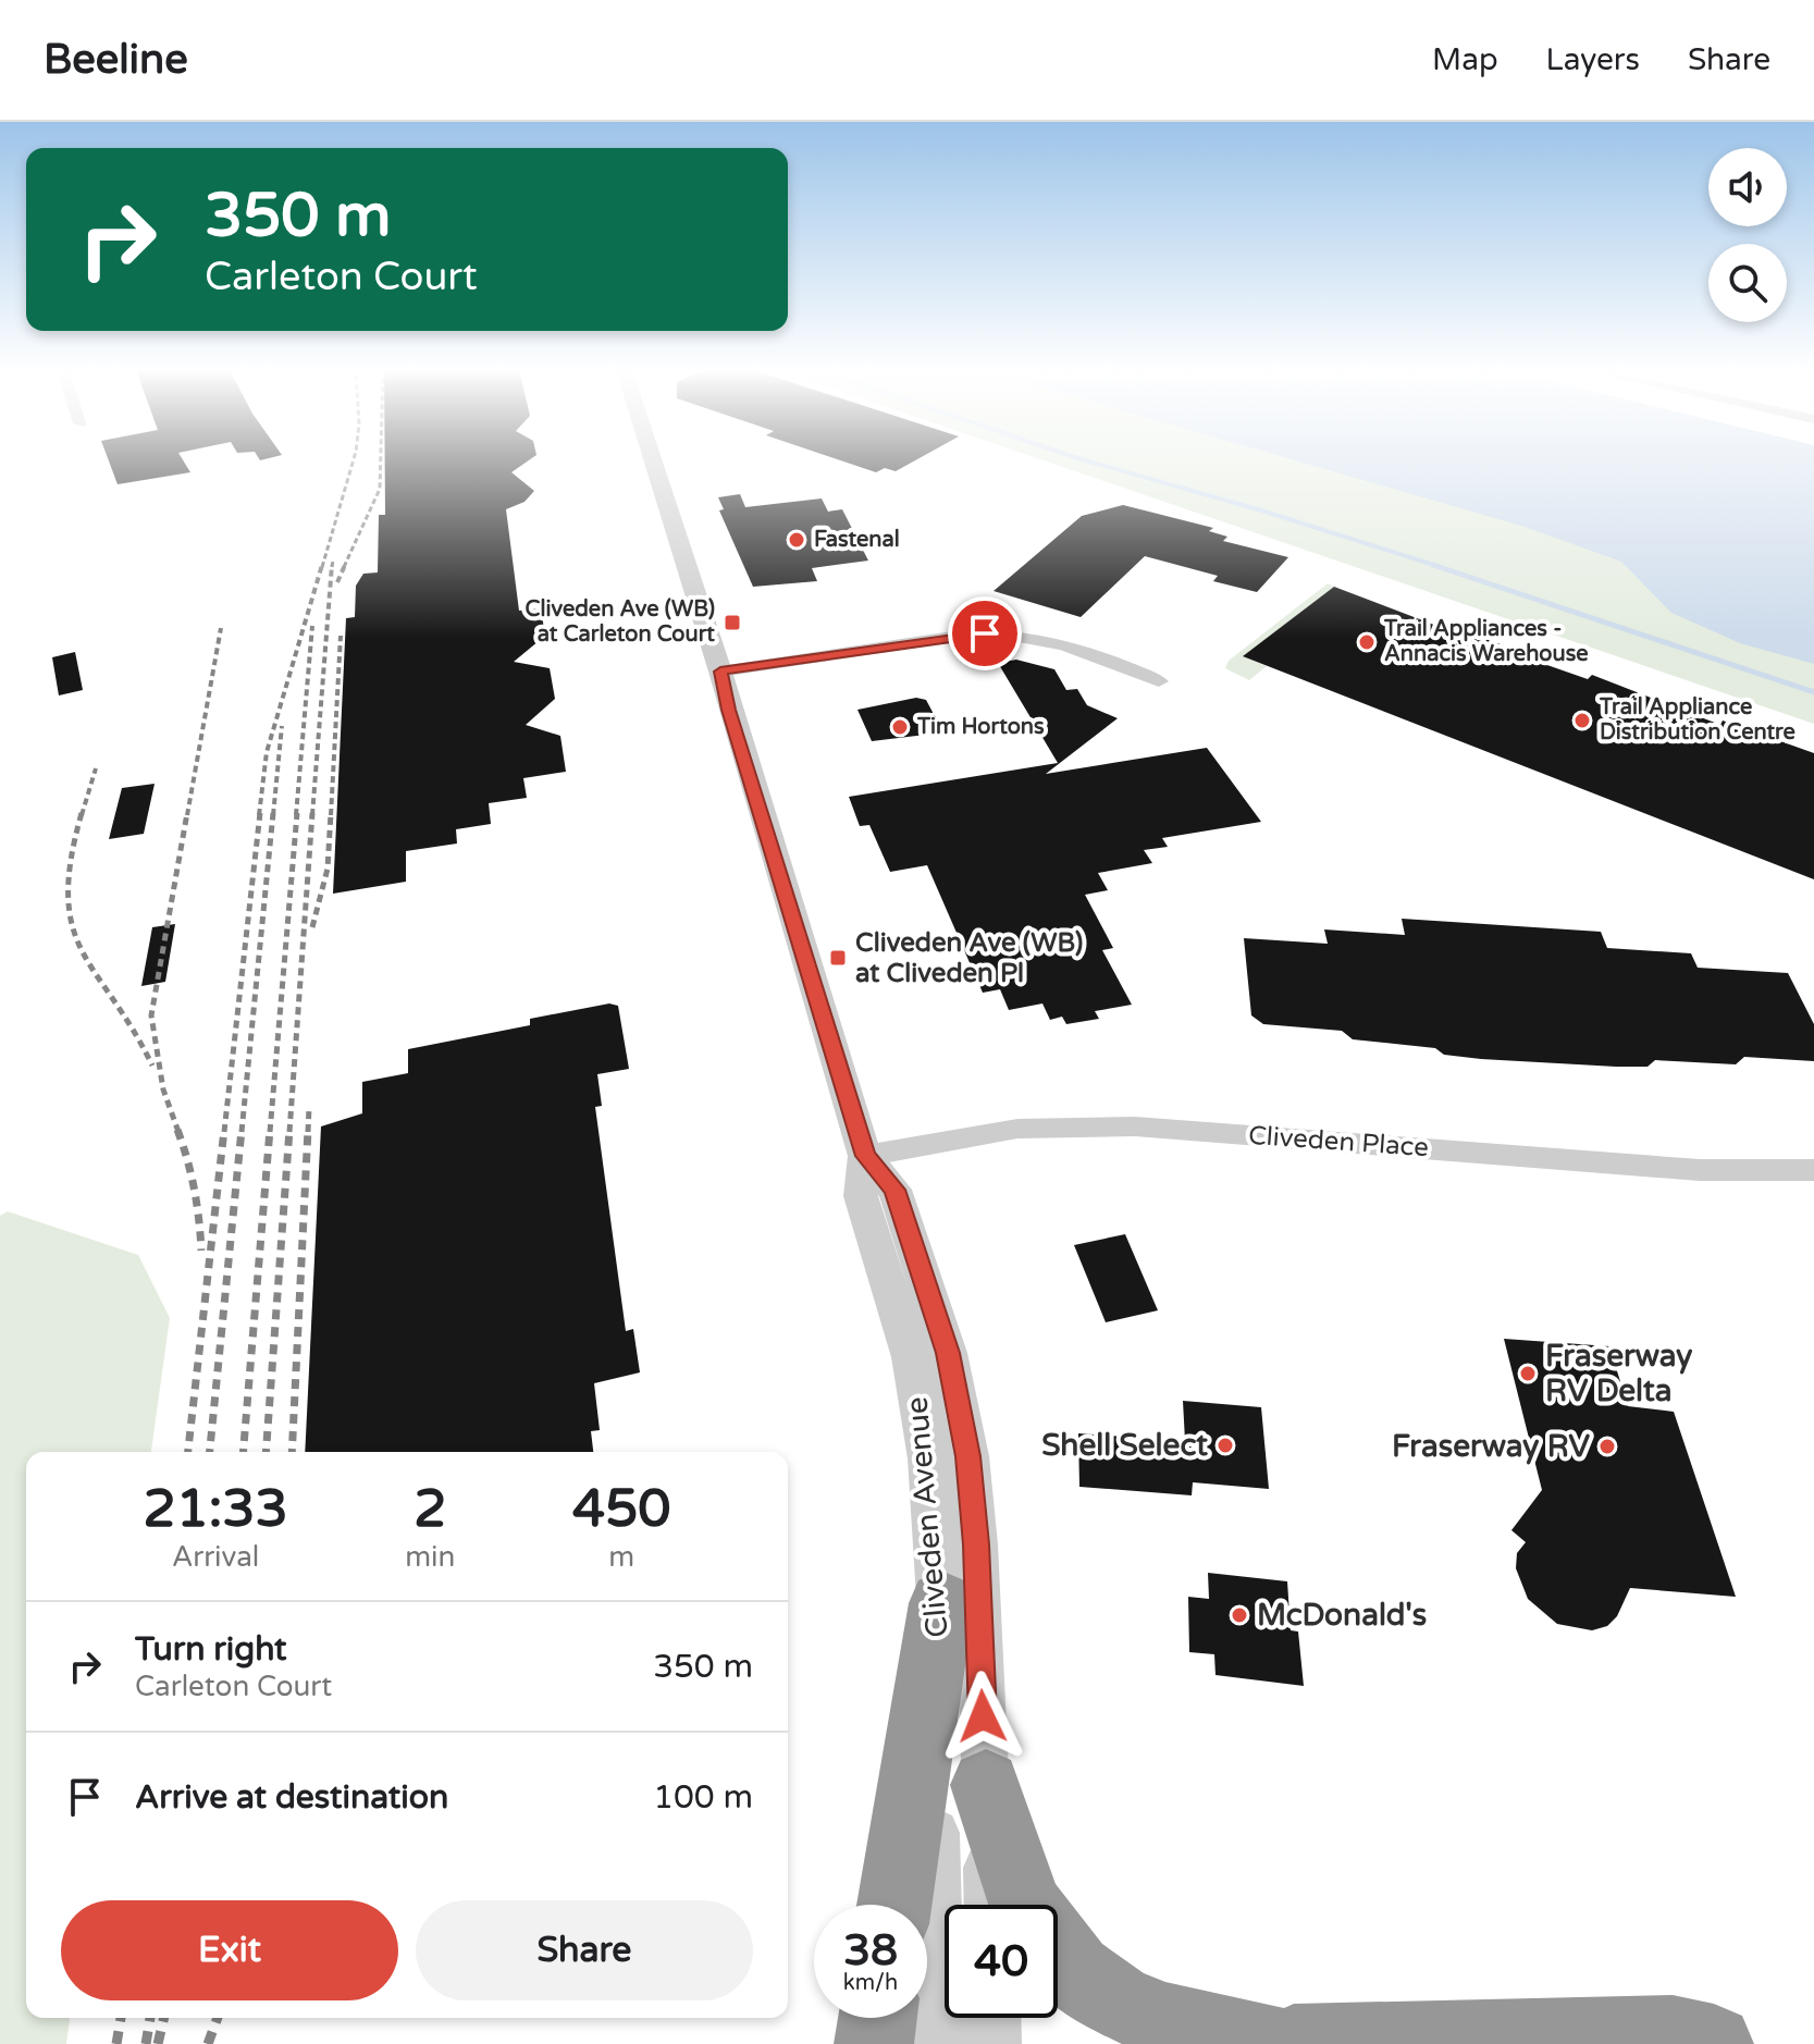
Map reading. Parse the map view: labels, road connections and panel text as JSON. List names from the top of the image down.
{
  "streets": {
    "street": ["Cliveden Place", "Cliveden Avenue"]
  },
  "crossings": [
    ["Cliveden Place", "Cliveden Avenue"]
  ],
  "places": {
    "other": [
      "Fastenal",
      "Trail Appliances - Annacis Warehouse",
      "Trail Appliance Distribution Centre",
      "Tim Hortons",
      "Fraserway RV Delta",
      "Shell Select",
      "Fraserway RV",
      "McDonald's"
    ],
    "transit": ["Cliveden Ave (WB) at Carleton Court", "Cliveden Ave (WB) at Cliveden Pl"]
  },
  "page": {
    "header": "Beeline",
    "nav": ["Map", "Layers", "Share"],
    "turn": ["350 m", "Carleton Court"],
    "eta": [
      "21:33",
      "Arrival",
      "2",
      "min",
      "450",
      "m"
    ],
    "list": [
      {
        "name": "Turn right",
        "note": "Carleton Court",
        "value": "350 m"
      },
      {
        "name": "Arrive at destination",
        "value": "100 m"
      }
    ],
    "buttons": ["Exit", "Share"],
    "speed": "38 km/h",
    "limit": "40"
  }
}
